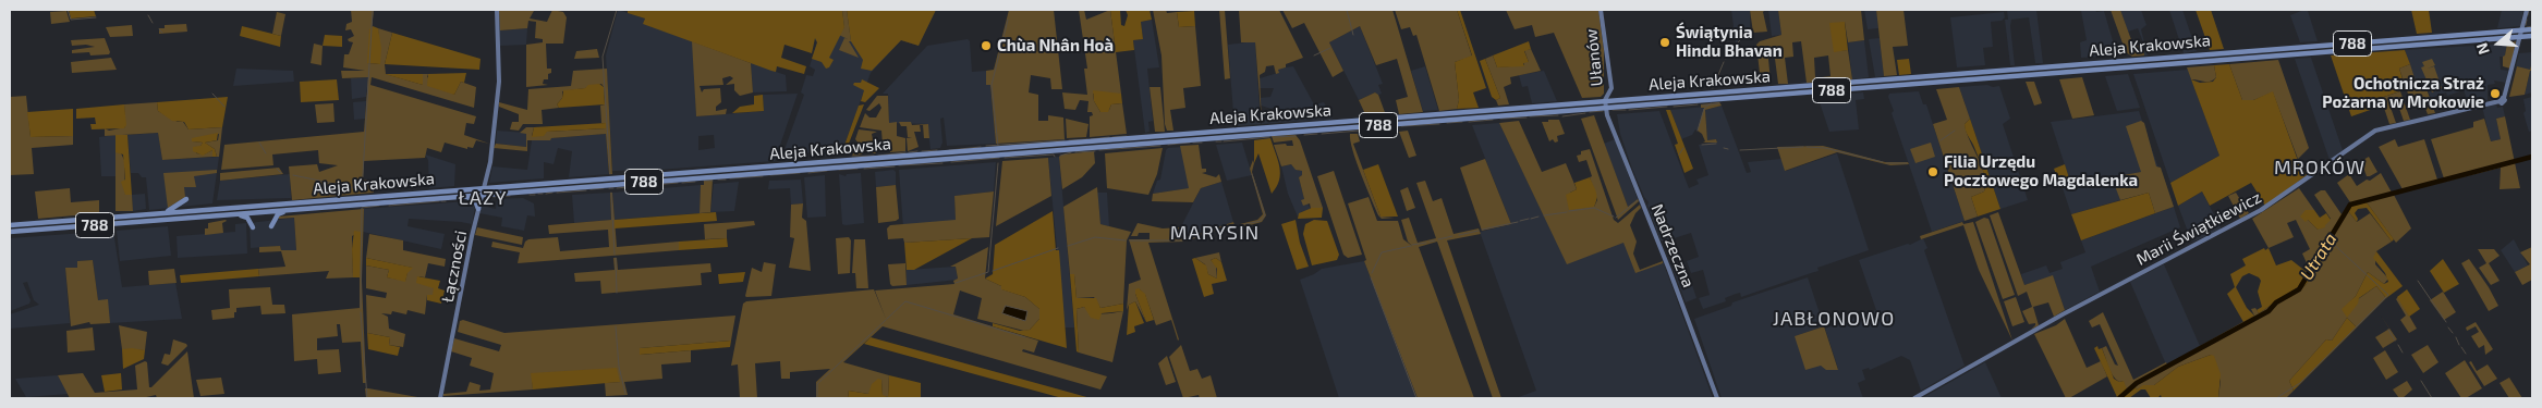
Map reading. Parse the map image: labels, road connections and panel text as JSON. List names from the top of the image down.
{
  "streets": {
    "main road": ["788", "Aleja Krakowska"],
    "street": [
      "Ułanów",
      "Marii Świątkiewicz",
      "Nadrzeczna",
      "Łączności"
    ]
  },
  "crossings": [
    ["Aleja Krakowska", "Ułanów"],
    ["Aleja Krakowska", "Marii Świątkiewicz"],
    ["Aleja Krakowska", "Nadrzeczna"],
    ["Aleja Krakowska", "Łączności"],
    ["Ułanów", "Nadrzeczna"]
  ],
  "districts": [
    "MROKÓW",
    "ŁAZY",
    "MARYSIN",
    "JABŁONOWO"
  ],
  "water": ["Utrata"],
  "places": [
    "Świątynia Hindu Bhavan",
    "Chùa Nhân Hoà",
    "Ochotnicza Straż Pożarna w Mrokowie",
    "Filia Urzędu Pocztowego Magdalenka"
  ],
  "north": "left"
}
